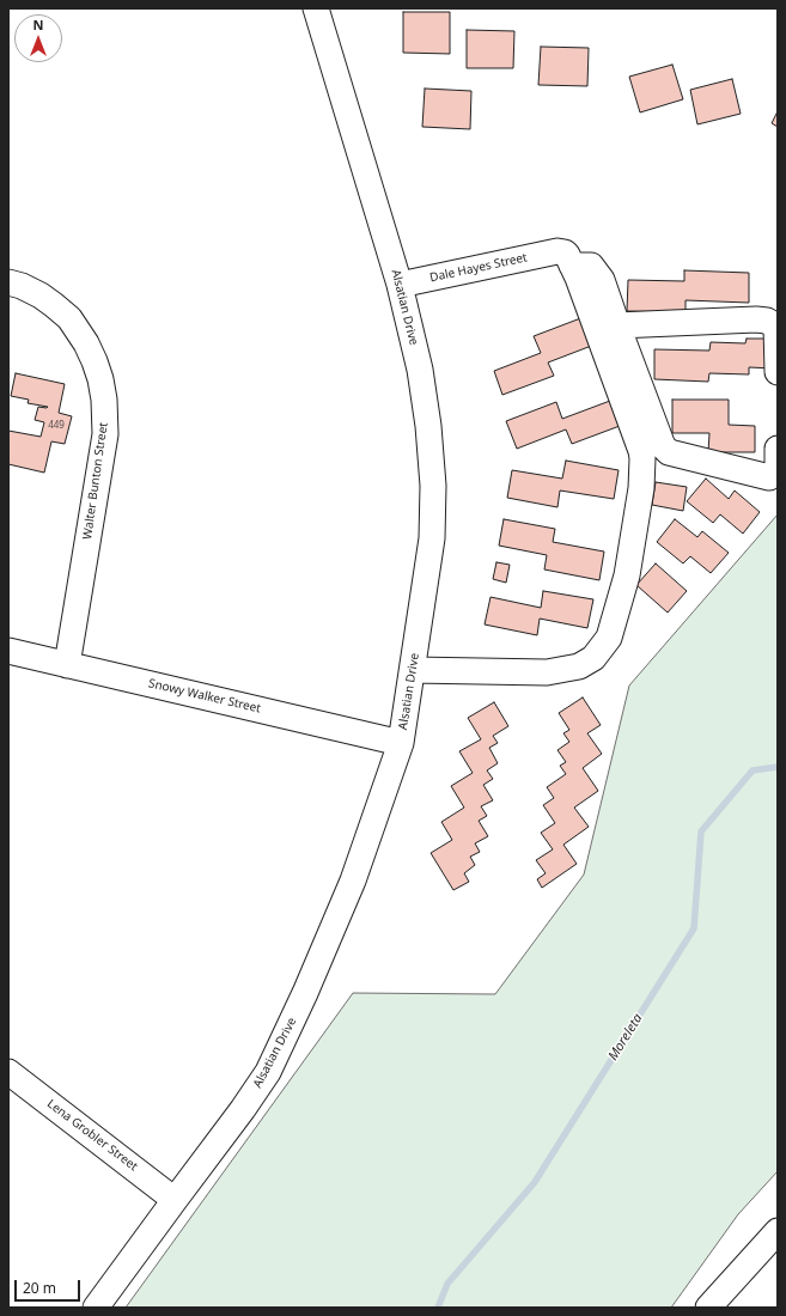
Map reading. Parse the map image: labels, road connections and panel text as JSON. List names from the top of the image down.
{
  "streets": {
    "street": [
      "Dale Hayes Street",
      "Alsatian Drive",
      "Walter Bunton Street",
      "Snowy Walker Street",
      "Lena Grobler Street"
    ]
  },
  "crossings": [
    ["Dale Hayes Street", "Alsatian Drive"],
    ["Alsatian Drive", "Snowy Walker Street"],
    ["Alsatian Drive", "Lena Grobler Street"],
    ["Walter Bunton Street", "Snowy Walker Street"]
  ],
  "water": ["Moreleta"],
  "house_numbers": ["449"],
  "scale_bar": "20 m",
  "north": "top"
}
